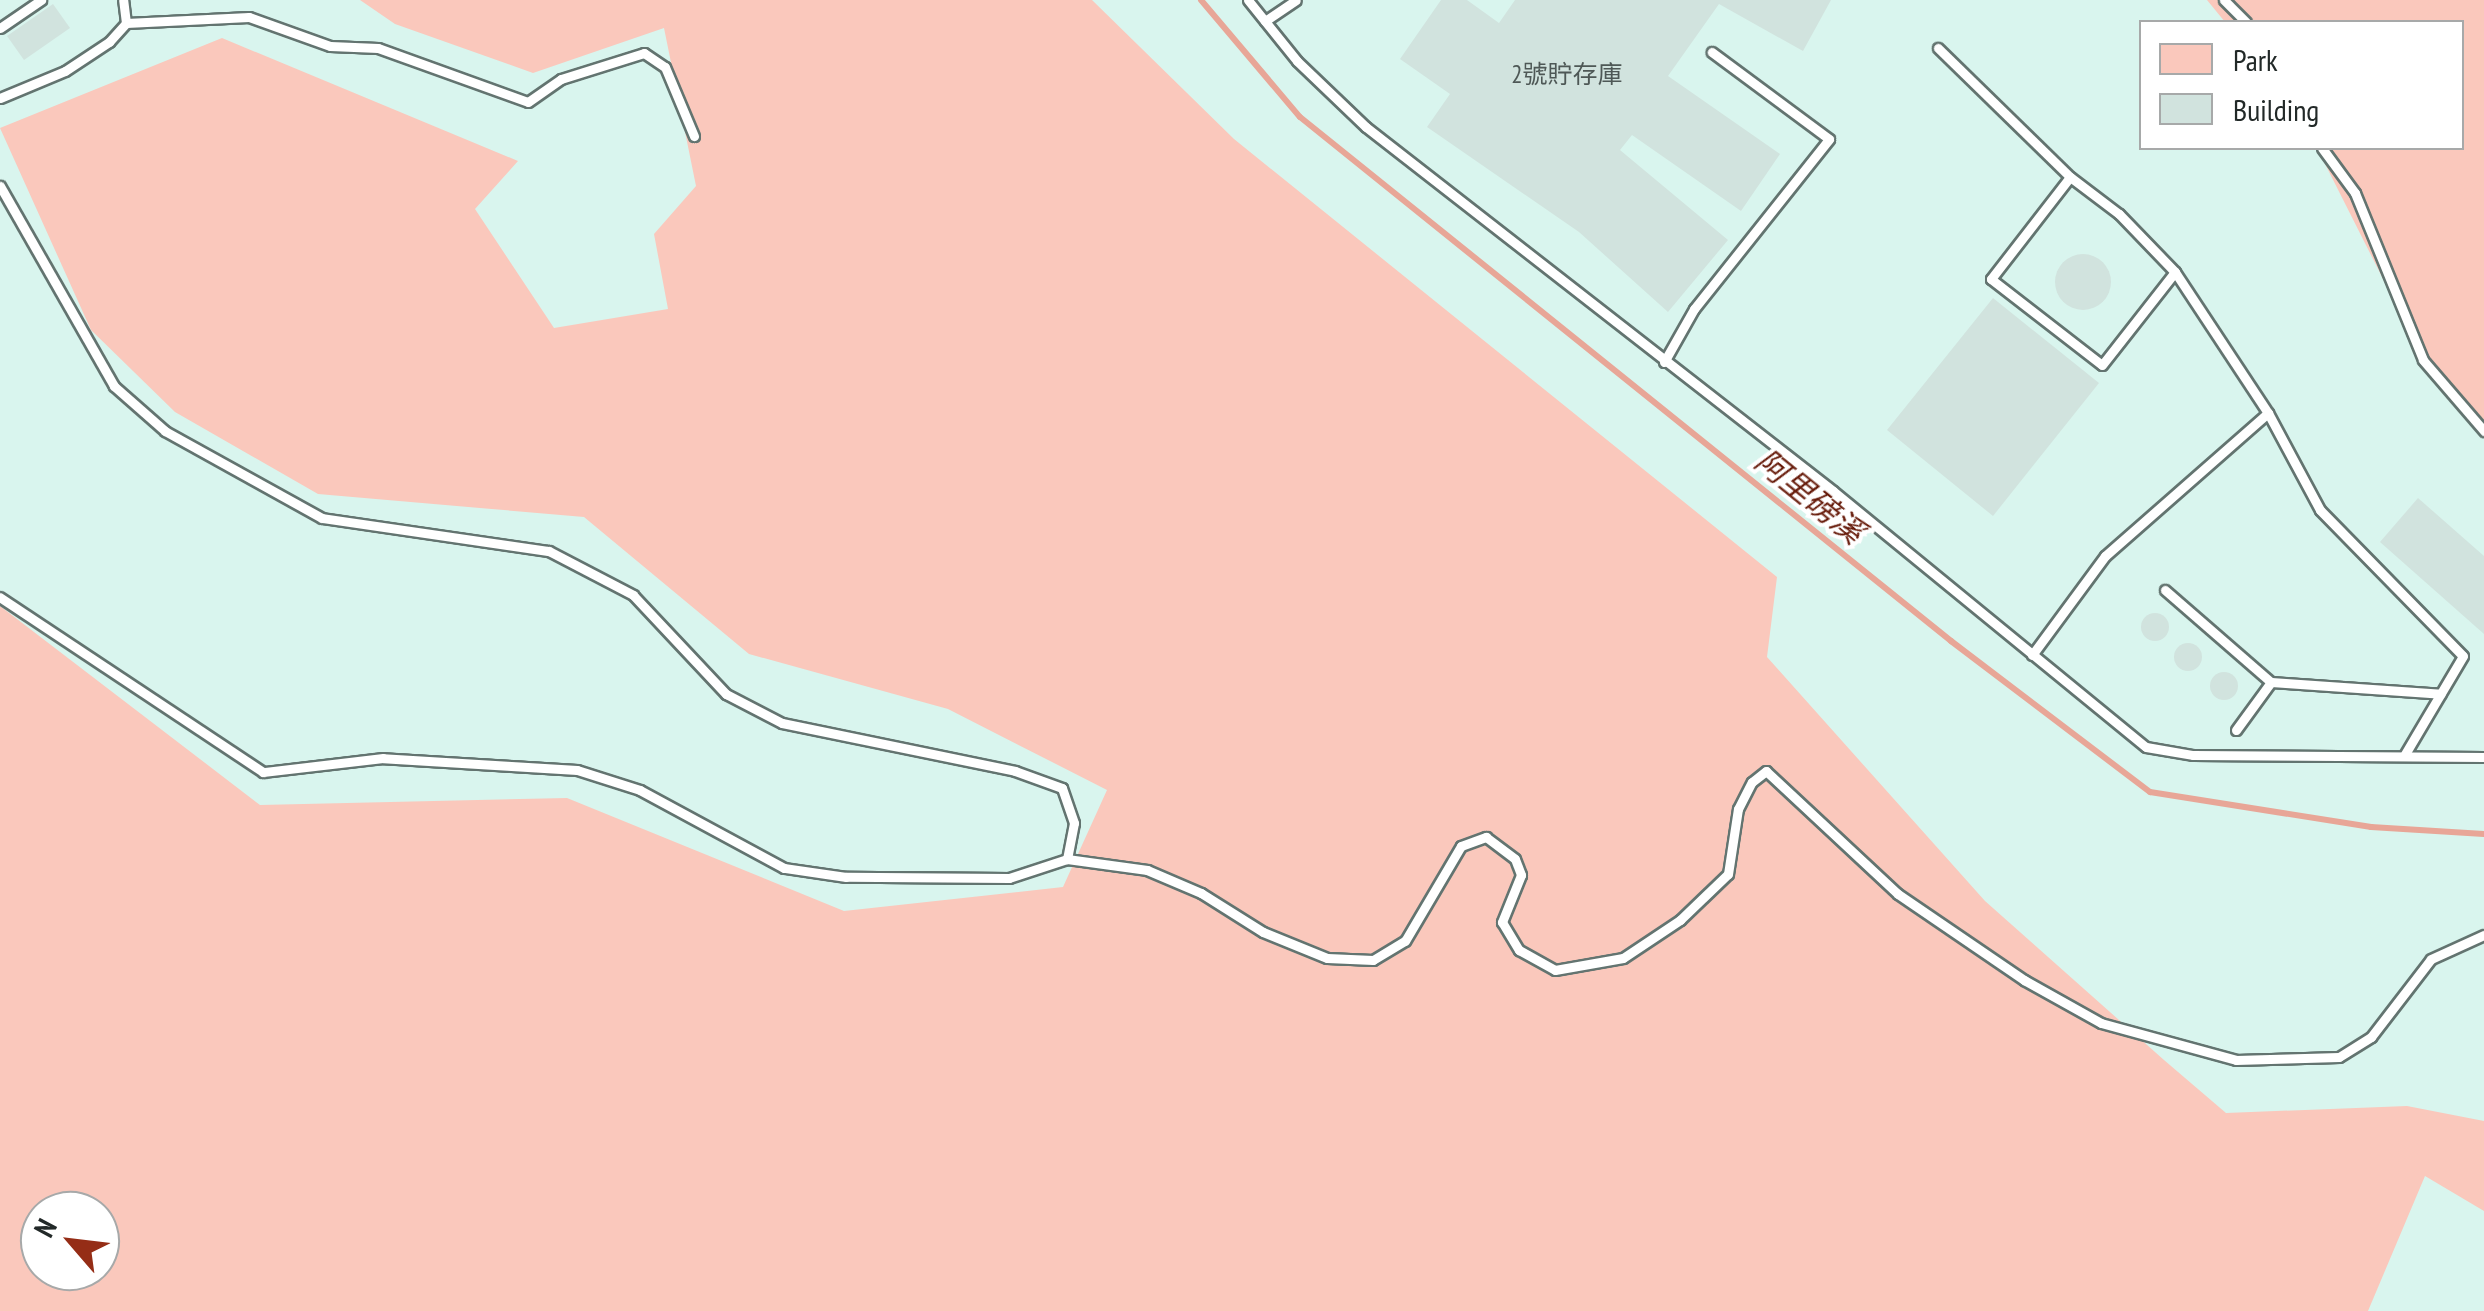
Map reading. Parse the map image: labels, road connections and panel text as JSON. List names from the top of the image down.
{
  "water": ["阿里磅溪"],
  "house_numbers": ["2號貯存庫"],
  "legend": ["Park", "Building"],
  "north": "top left"
}
